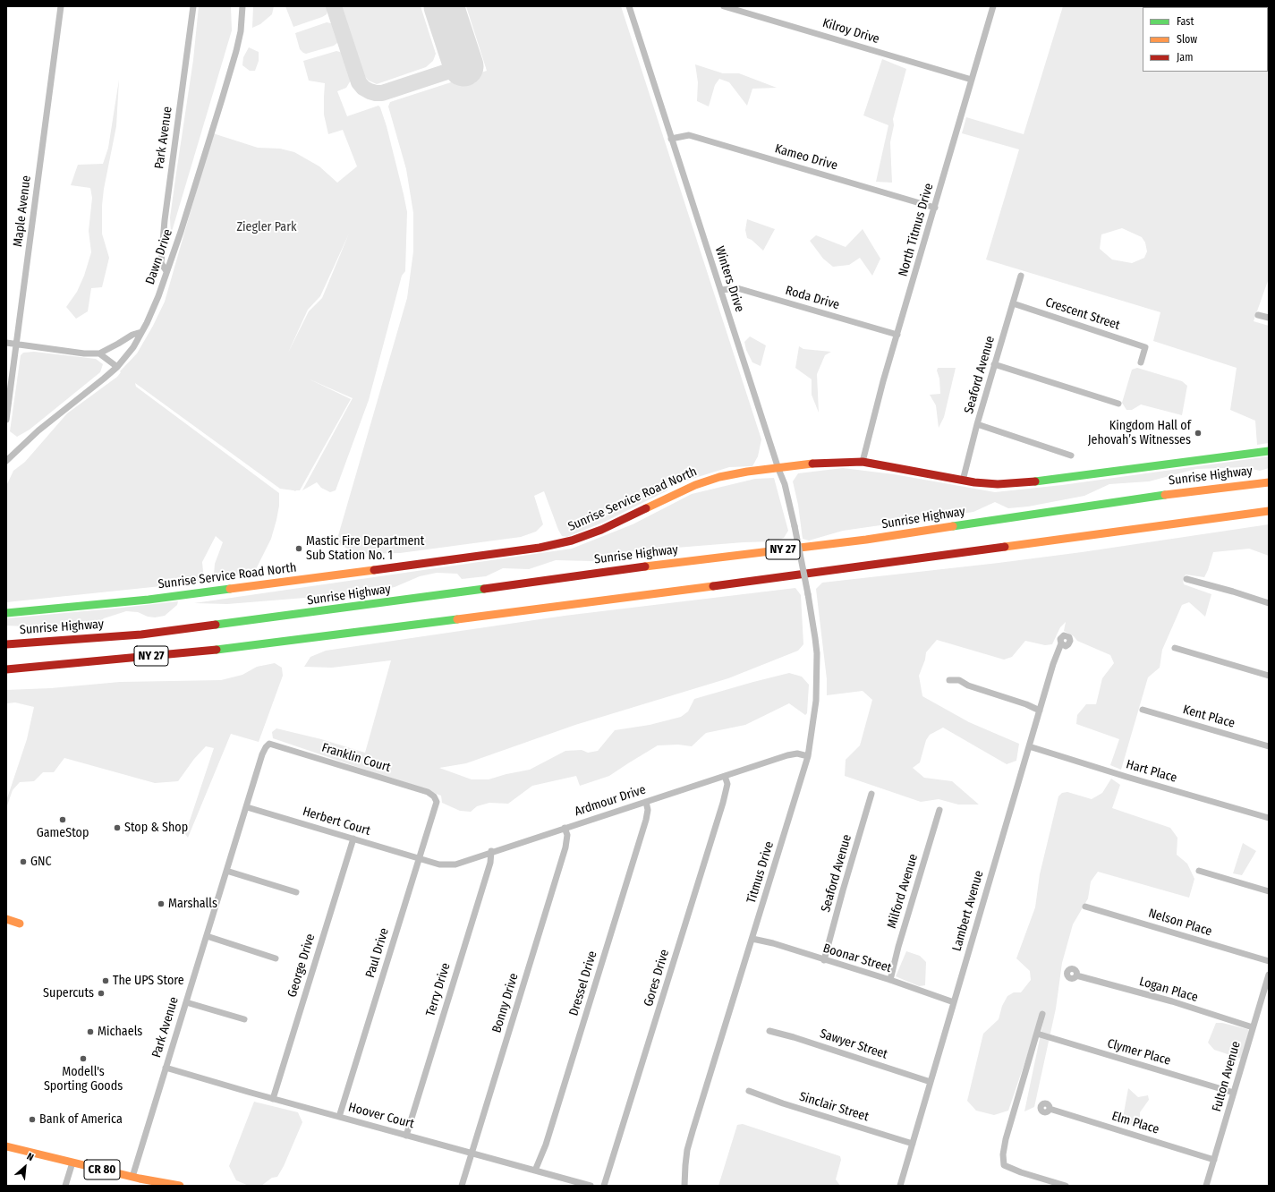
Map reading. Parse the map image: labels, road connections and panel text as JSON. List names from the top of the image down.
{
  "streets": {
    "main road": [
      "Sunrise Highway",
      "Sunrise Service Road North",
      "NY 27",
      "CR 80"
    ],
    "street": [
      "Kilroy Drive",
      "Park Avenue",
      "Kameo Drive",
      "Maple Avenue",
      "North Titmus Drive",
      "Dawn Drive",
      "Winters Drive",
      "Roda Drive",
      "Crescent Street",
      "Seaford Avenue",
      "Kent Place",
      "Franklin Court",
      "Hart Place",
      "Ardmour Drive",
      "Herbert Court",
      "Titmus Drive",
      "Milford Avenue",
      "Lambert Avenue",
      "Nelson Place",
      "Paul Drive",
      "Boonar Street",
      "George Drive",
      "Gores Drive",
      "Dressel Drive",
      "Terry Drive",
      "Logan Place",
      "Bonny Drive",
      "Sawyer Street",
      "Clymer Place",
      "Fulton Avenue",
      "Sinclair Street",
      "Hoover Court",
      "Elm Place"
    ]
  },
  "crossings": [
    ["Kilroy Drive", "North Titmus Drive"],
    ["Park Avenue", "Dawn Drive"],
    ["Park Avenue", "Franklin Court"],
    ["Park Avenue", "Herbert Court"],
    ["Park Avenue", "Hoover Court"],
    ["Park Avenue", "CR 80"],
    ["Kameo Drive", "North Titmus Drive"],
    ["Kameo Drive", "Winters Drive"],
    ["North Titmus Drive", "Roda Drive"],
    ["North Titmus Drive", "Sunrise Service Road North"],
    ["Winters Drive", "Roda Drive"],
    ["Winters Drive", "Sunrise Service Road North"],
    ["Winters Drive", "Titmus Drive"],
    ["Crescent Street", "Seaford Avenue"],
    ["Seaford Avenue", "Sunrise Service Road North"],
    ["Seaford Avenue", "Boonar Street"],
    ["Franklin Court", "Paul Drive"],
    ["Hart Place", "Lambert Avenue"],
    ["Ardmour Drive", "Herbert Court"],
    ["Ardmour Drive", "Titmus Drive"],
    ["Ardmour Drive", "Paul Drive"],
    ["Ardmour Drive", "Gores Drive"],
    ["Ardmour Drive", "Dressel Drive"],
    ["Ardmour Drive", "Terry Drive"],
    ["Ardmour Drive", "Bonny Drive"],
    ["Herbert Court", "Paul Drive"],
    ["Herbert Court", "George Drive"],
    ["Titmus Drive", "Boonar Street"],
    ["Milford Avenue", "Boonar Street"],
    ["Lambert Avenue", "Boonar Street"],
    ["Lambert Avenue", "Sawyer Street"],
    ["Lambert Avenue", "Sinclair Street"],
    ["Paul Drive", "Hoover Court"],
    ["George Drive", "Hoover Court"],
    ["Dressel Drive", "Hoover Court"],
    ["Terry Drive", "Hoover Court"],
    ["Logan Place", "Fulton Avenue"],
    ["Bonny Drive", "Hoover Court"],
    ["Clymer Place", "Fulton Avenue"],
    ["Fulton Avenue", "Elm Place"]
  ],
  "parks": ["Ziegler Park"],
  "places": [
    "Kingdom Hall of Jehovah’s Witnesses",
    "Mastic Fire Department Sub Station No. 1",
    "GameStop",
    "Stop & Shop",
    "GNC",
    "Marshalls",
    "The UPS Store",
    "Supercuts",
    "Michaels",
    "Modell's Sporting Goods",
    "Bank of America"
  ],
  "legend": ["Fast", "Slow", "Jam"],
  "north": "top right"
}
